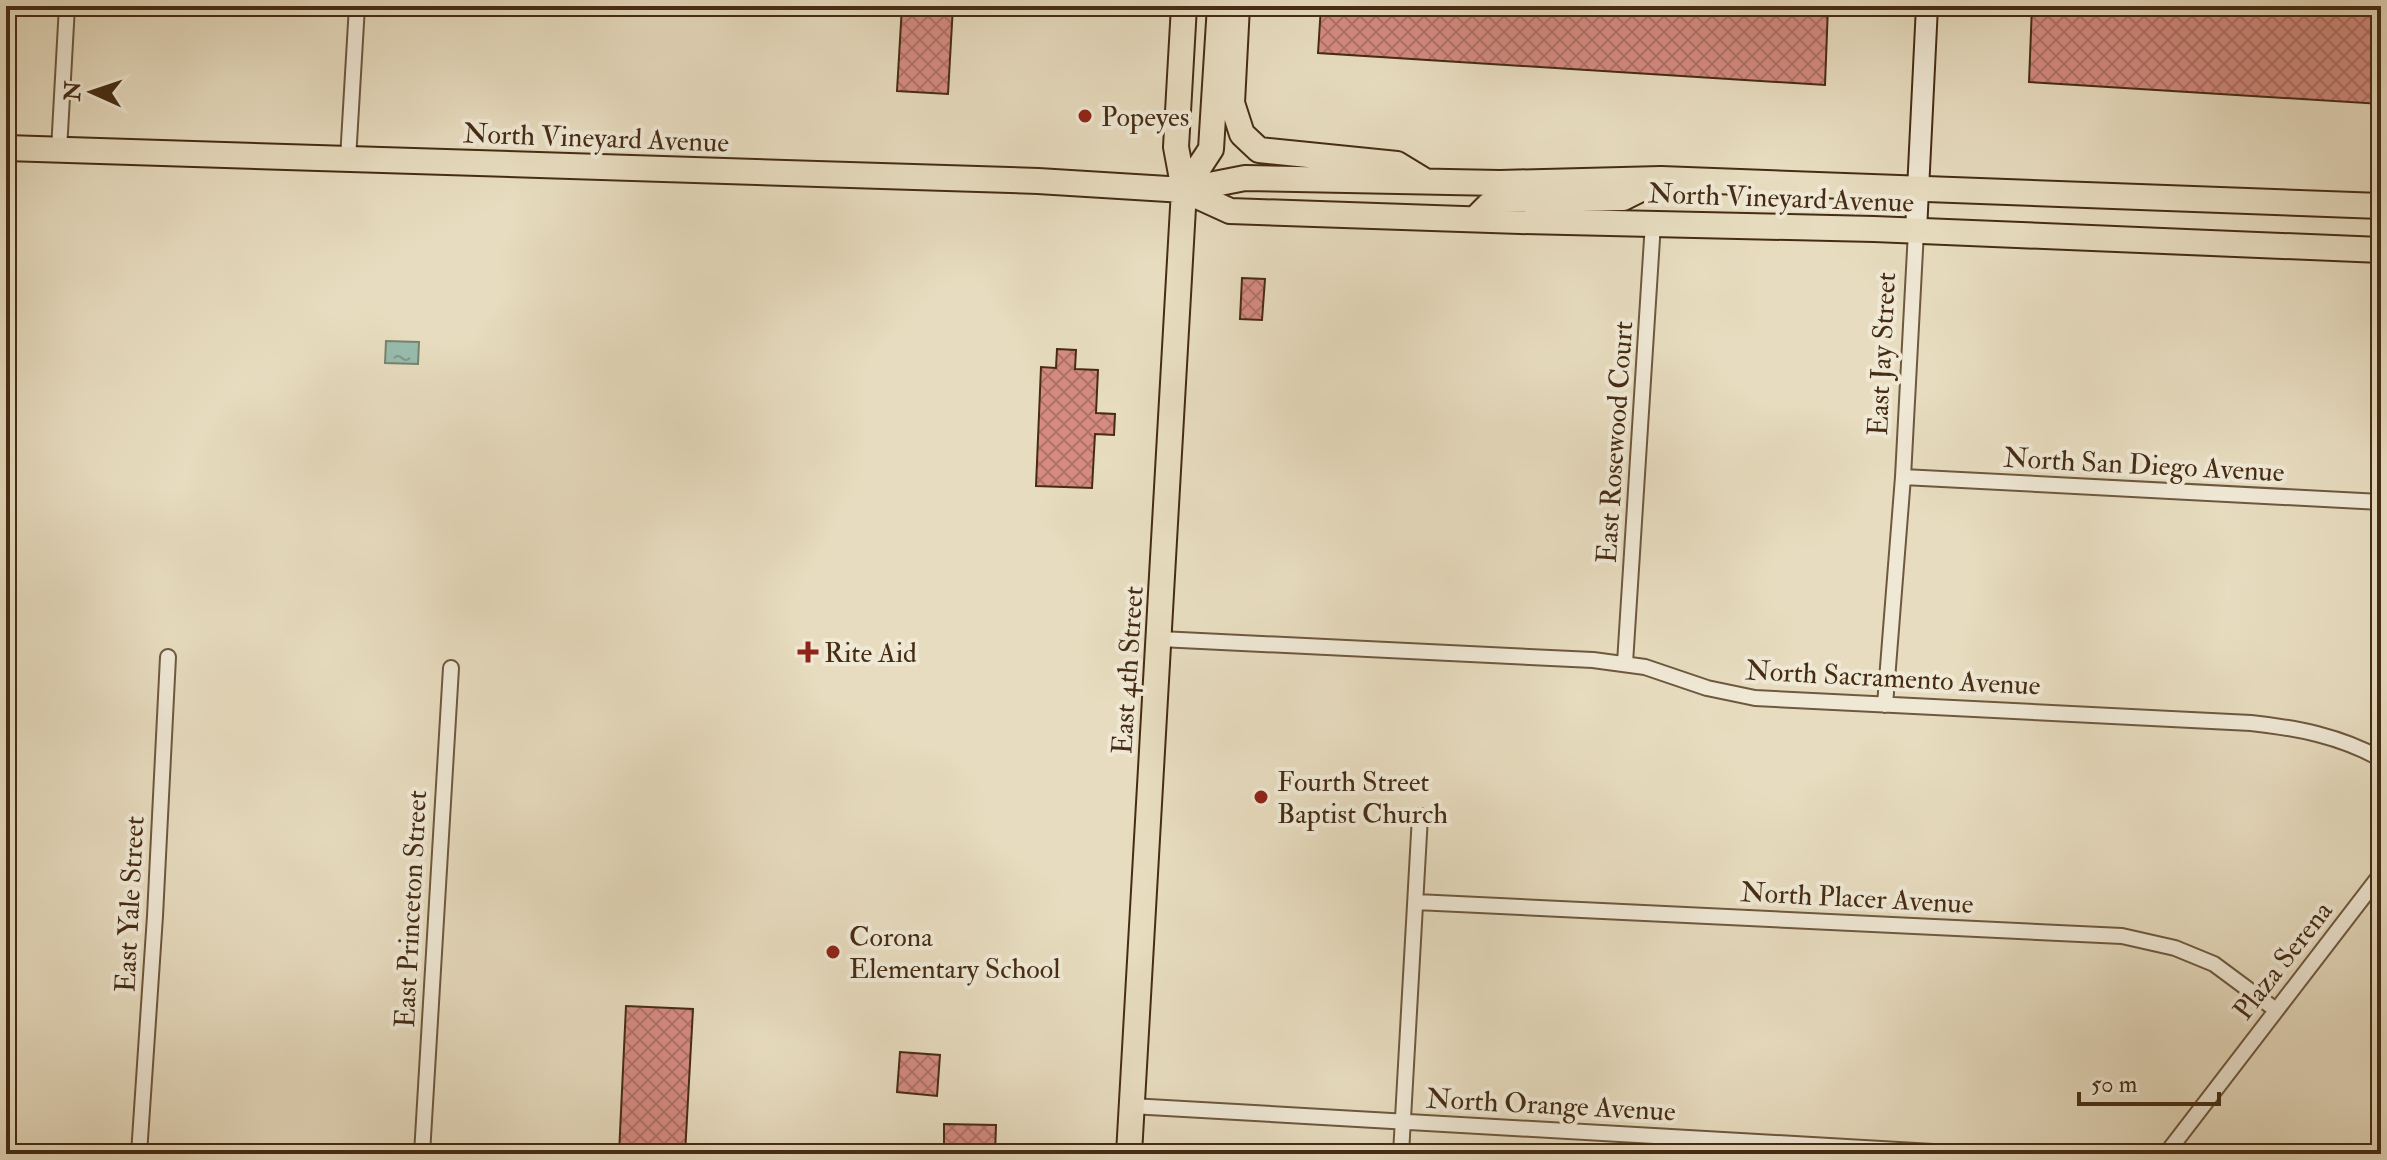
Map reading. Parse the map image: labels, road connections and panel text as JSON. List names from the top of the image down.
{
  "streets": {
    "main road": ["North Vineyard Avenue", "East 4th Street"],
    "street": [
      "East Jay Street",
      "East Rosewood Court",
      "North San Diego Avenue",
      "North Sacramento Avenue",
      "North Placer Avenue",
      "East Yale Street",
      "East Princeton Street",
      "Plaza Serena",
      "North Orange Avenue"
    ]
  },
  "crossings": [
    ["North Vineyard Avenue", "East Jay Street"],
    ["North Vineyard Avenue", "East Rosewood Court"],
    ["North Vineyard Avenue", "East 4th Street"],
    ["East Jay Street", "North San Diego Avenue"],
    ["East Jay Street", "North Sacramento Avenue"],
    ["East Rosewood Court", "North Sacramento Avenue"],
    ["East 4th Street", "North Sacramento Avenue"],
    ["East 4th Street", "North Orange Avenue"],
    ["North Placer Avenue", "Plaza Serena"]
  ],
  "places": {
    "other": ["Popeyes", "Fourth Street Baptist Church", "Corona Elementary School"],
    "health": ["Rite Aid"]
  },
  "scale_bar": "50 m",
  "north": "left"
}
